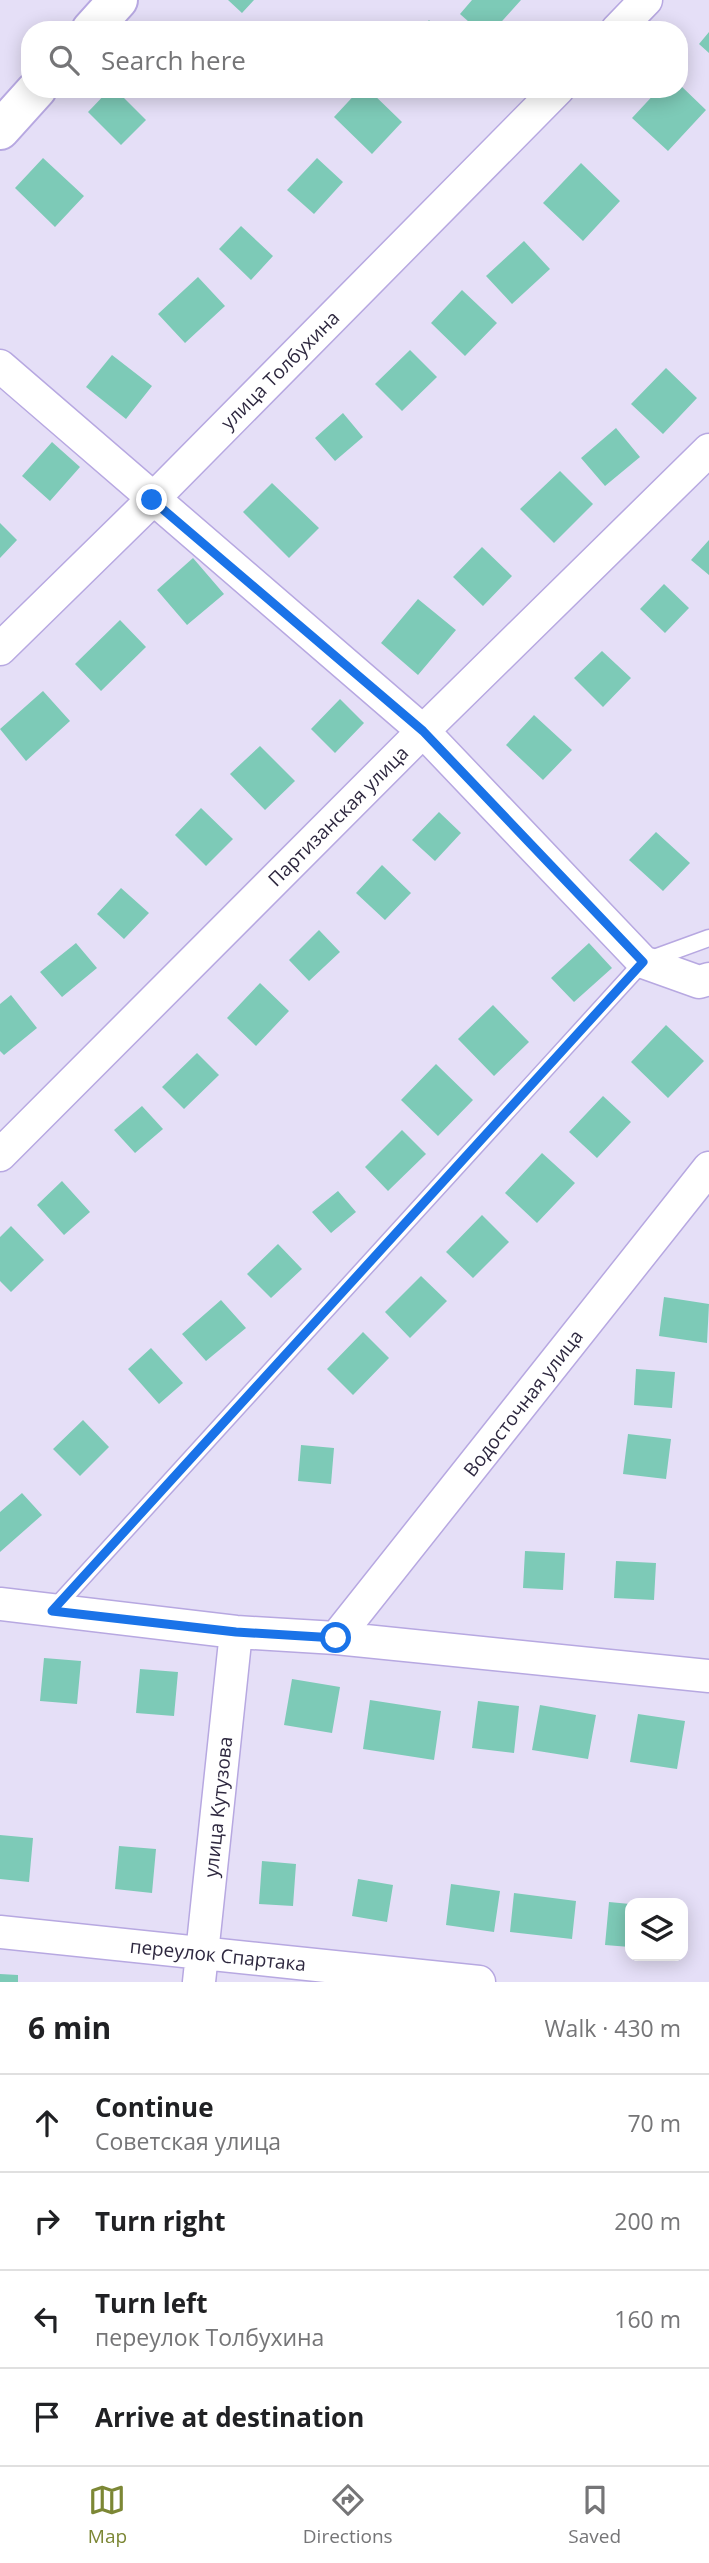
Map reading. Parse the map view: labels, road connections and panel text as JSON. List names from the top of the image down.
{
  "streets": {
    "street": [
      "улица Толбухина",
      "Партизанская улица",
      "Водосточная улица",
      "улица Кутузова",
      "переулок Спартака"
    ]
  },
  "crossings": [
    ["улица Кутузова", "переулок Спартака"]
  ],
  "page": {
    "search": "Search here",
    "heading": ["6 min", "Walk · 430 m"],
    "list": [
      ["Continue", "Советская улица", "70 m"],
      ["Turn right", "200 m"],
      ["Turn left", "переулок Толбухина", "160 m"],
      "Arrive at destination"
    ],
    "nav": ["Map", "Directions", "Saved"]
  }
}
